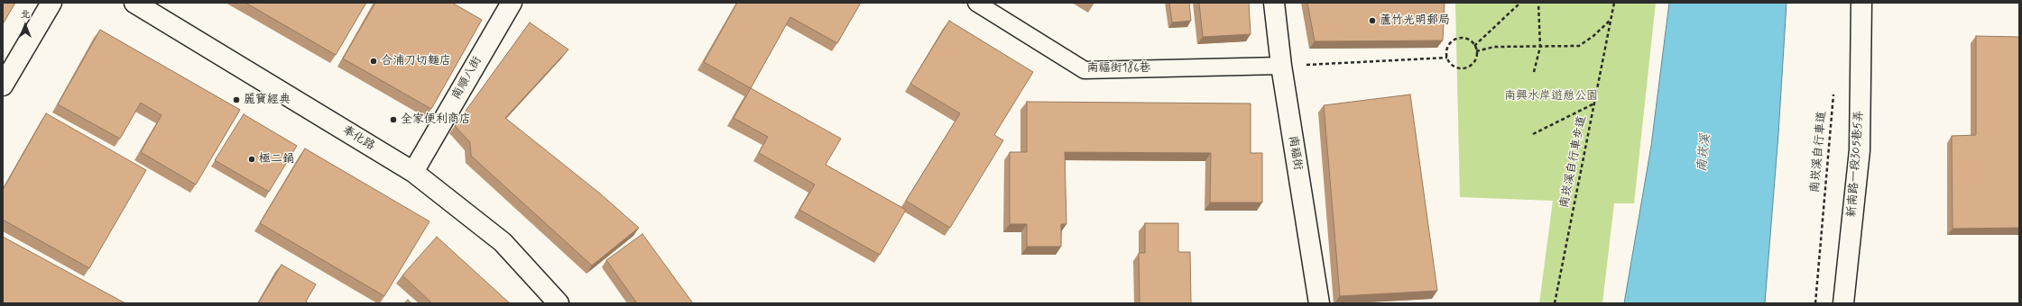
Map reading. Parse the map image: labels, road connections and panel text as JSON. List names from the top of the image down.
{
  "streets": {
    "street": [
      "南順八街",
      "奉化路",
      "南福街",
      "新南路一段305巷5弄"
    ],
    "lane": ["南福街186巷"],
    "path": ["南崁溪自行車道", "南崁溪自行車步道"]
  },
  "crossings": [
    ["南福街186巷", "南福街"],
    ["南順八街", "奉化路"]
  ],
  "water": ["南崁溪"],
  "parks": ["南興水岸遊憩公園"],
  "places": [
    "蘆竹光明郵局",
    "合浦刀切麵店",
    "麗寶經典",
    "全家便利商店",
    "極二鍋"
  ],
  "north": "top"
}
